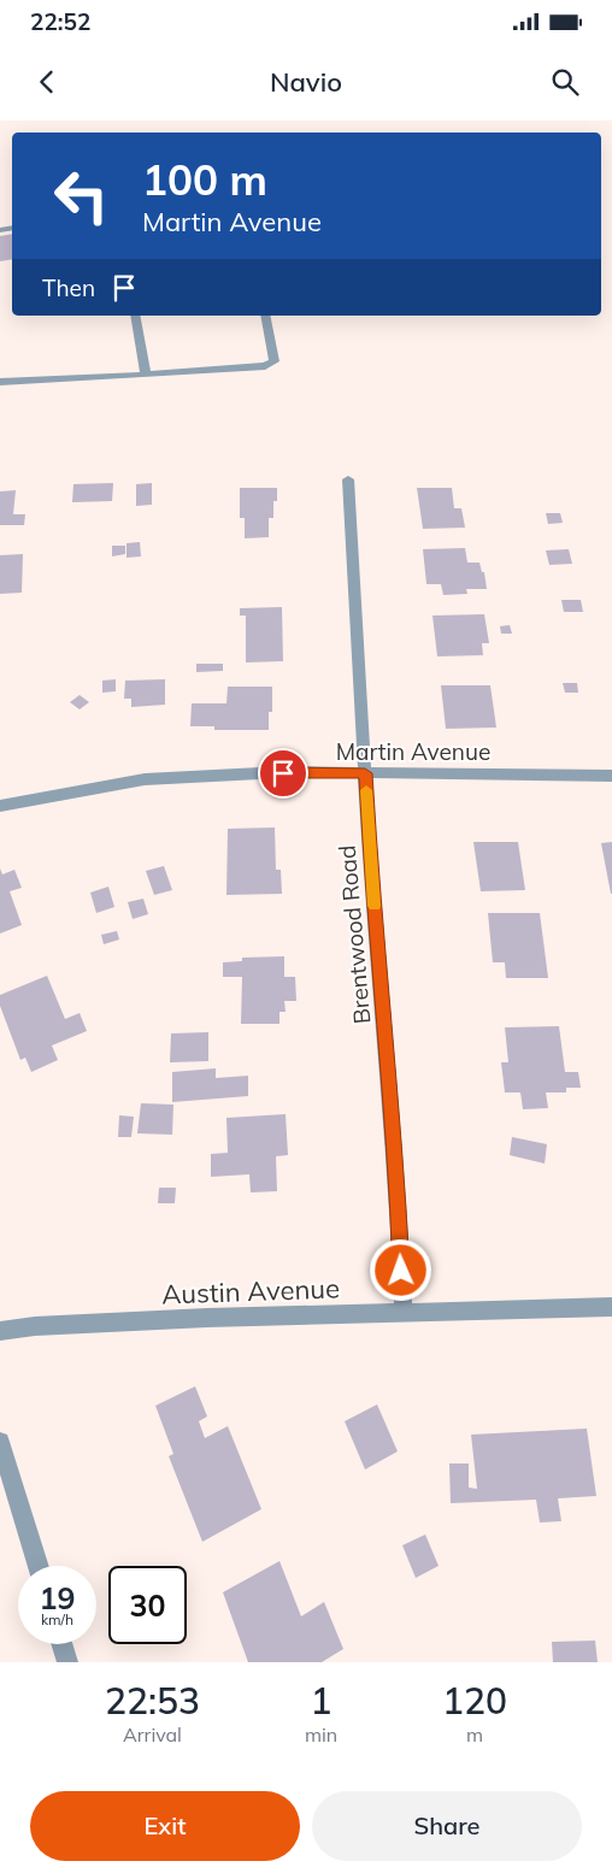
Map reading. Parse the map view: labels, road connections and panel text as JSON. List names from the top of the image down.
{
  "streets": {
    "street": ["Martin Avenue", "Brentwood Road", "Austin Avenue"]
  },
  "crossings": [
    ["Martin Avenue", "Brentwood Road"],
    ["Brentwood Road", "Austin Avenue"]
  ],
  "page": {
    "status": "22:52",
    "header": "Navio",
    "turn": ["100 m", "Martin Avenue"],
    "then": "Then",
    "speed": "19 km/h",
    "limit": "30",
    "eta": [
      "22:53",
      "Arrival",
      "1",
      "min",
      "120",
      "m"
    ],
    "buttons": ["Exit", "Share"]
  }
}
